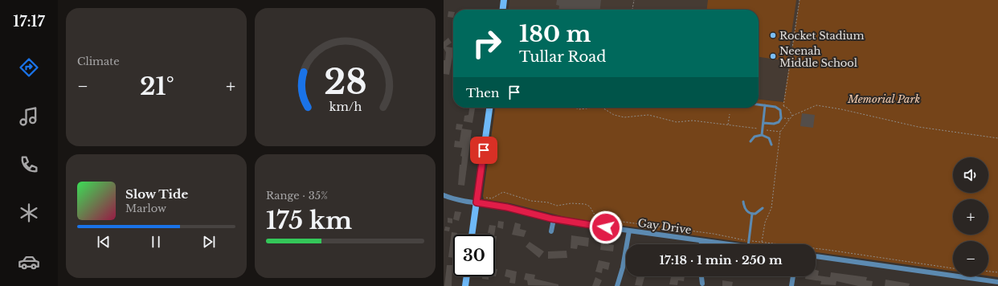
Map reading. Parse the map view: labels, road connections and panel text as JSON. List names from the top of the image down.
{
  "streets": {
    "street": ["Gay Drive"]
  },
  "parks": ["Memorial Park"],
  "places": ["Rocket Stadium", "Neenah Middle School"],
  "page": {
    "tabs": "17:17",
    "tile": [
      "Climate",
      ["Range · 35%", "175 km"]
    ],
    "turn": ["180 m", "Tullar Road"],
    "heat": ["−", "21°", "+"],
    "then": "Then",
    "map_buttons": ["+", "−"],
    "song": ["Slow Tide", "Marlow"],
    "limit": "30",
    "trip": "17:18 · 1 min · 250 m",
    "gauge": ["28", "km/h"]
  }
}
